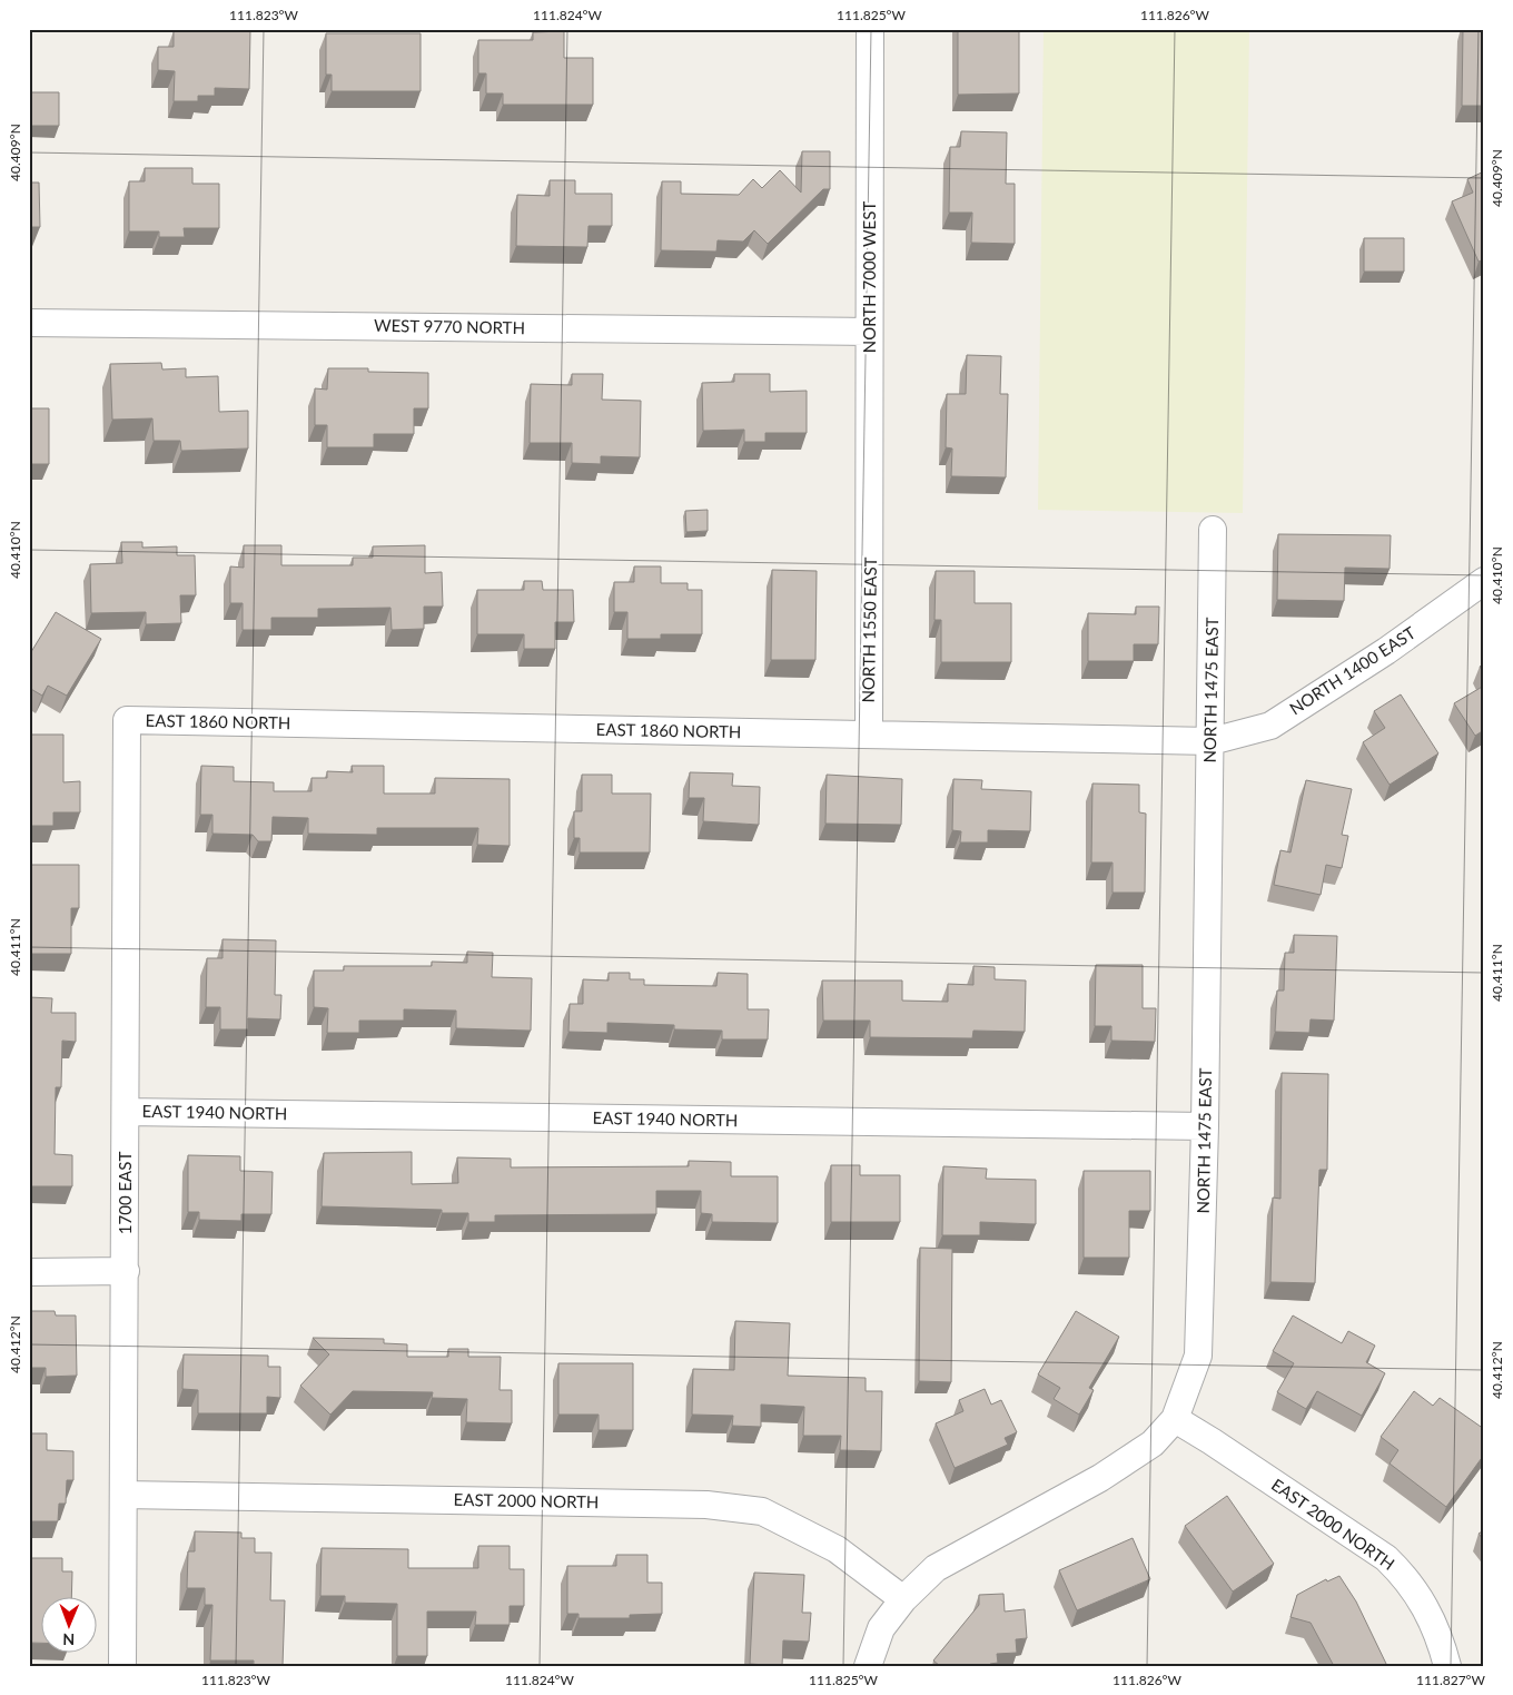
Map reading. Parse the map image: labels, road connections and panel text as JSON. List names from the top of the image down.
{
  "streets": {
    "street": [
      "NORTH 7000 WEST",
      "WEST 9770 NORTH",
      "NORTH 1550 EAST",
      "NORTH 1400 EAST",
      "NORTH 1475 EAST",
      "EAST 1860 NORTH",
      "EAST 1940 NORTH",
      "1700 EAST",
      "EAST 2000 NORTH"
    ]
  },
  "crossings": [
    ["NORTH 7000 WEST", "WEST 9770 NORTH"],
    ["NORTH 7000 WEST", "NORTH 1550 EAST"],
    ["NORTH 1550 EAST", "EAST 1860 NORTH"],
    ["NORTH 1400 EAST", "NORTH 1475 EAST"],
    ["NORTH 1400 EAST", "EAST 1860 NORTH"],
    ["NORTH 1475 EAST", "EAST 1860 NORTH"],
    ["NORTH 1475 EAST", "EAST 1940 NORTH"],
    ["NORTH 1475 EAST", "EAST 2000 NORTH"],
    ["EAST 1860 NORTH", "1700 EAST"],
    ["EAST 1940 NORTH", "1700 EAST"],
    ["1700 EAST", "EAST 2000 NORTH"]
  ],
  "north": "bottom",
  "coordinates": [
    "111.823°W",
    "111.824°W",
    "111.825°W",
    "111.826°W",
    "40.409°N",
    "40.410°N",
    "40.411°N",
    "40.412°N",
    "111.827°W"
  ]
}
